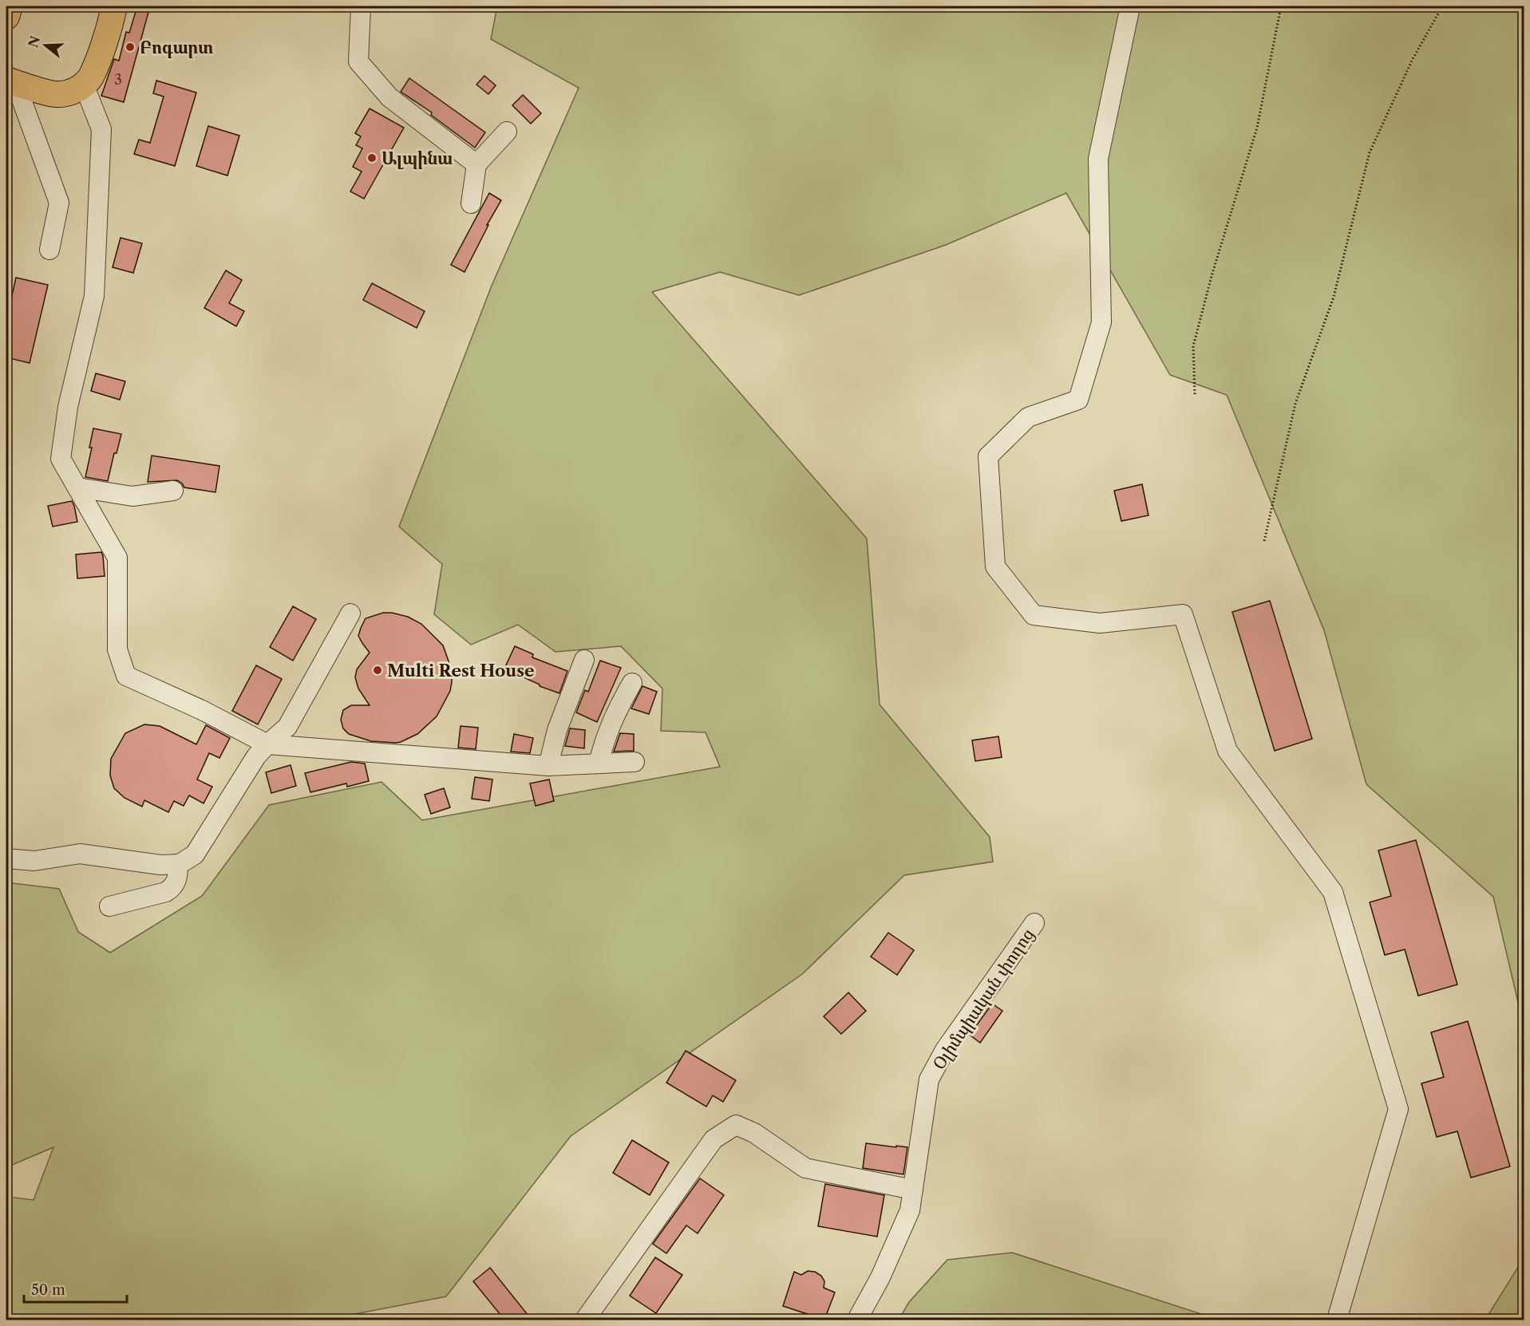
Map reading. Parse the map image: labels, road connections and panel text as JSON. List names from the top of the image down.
{
  "streets": {
    "street": ["Օլիմպիական փողոց"]
  },
  "places": ["Բոգարտ", "Ալպինա", "Multi Rest House"],
  "house_numbers": ["3"],
  "scale_bar": "50 m",
  "north": "left"
}
